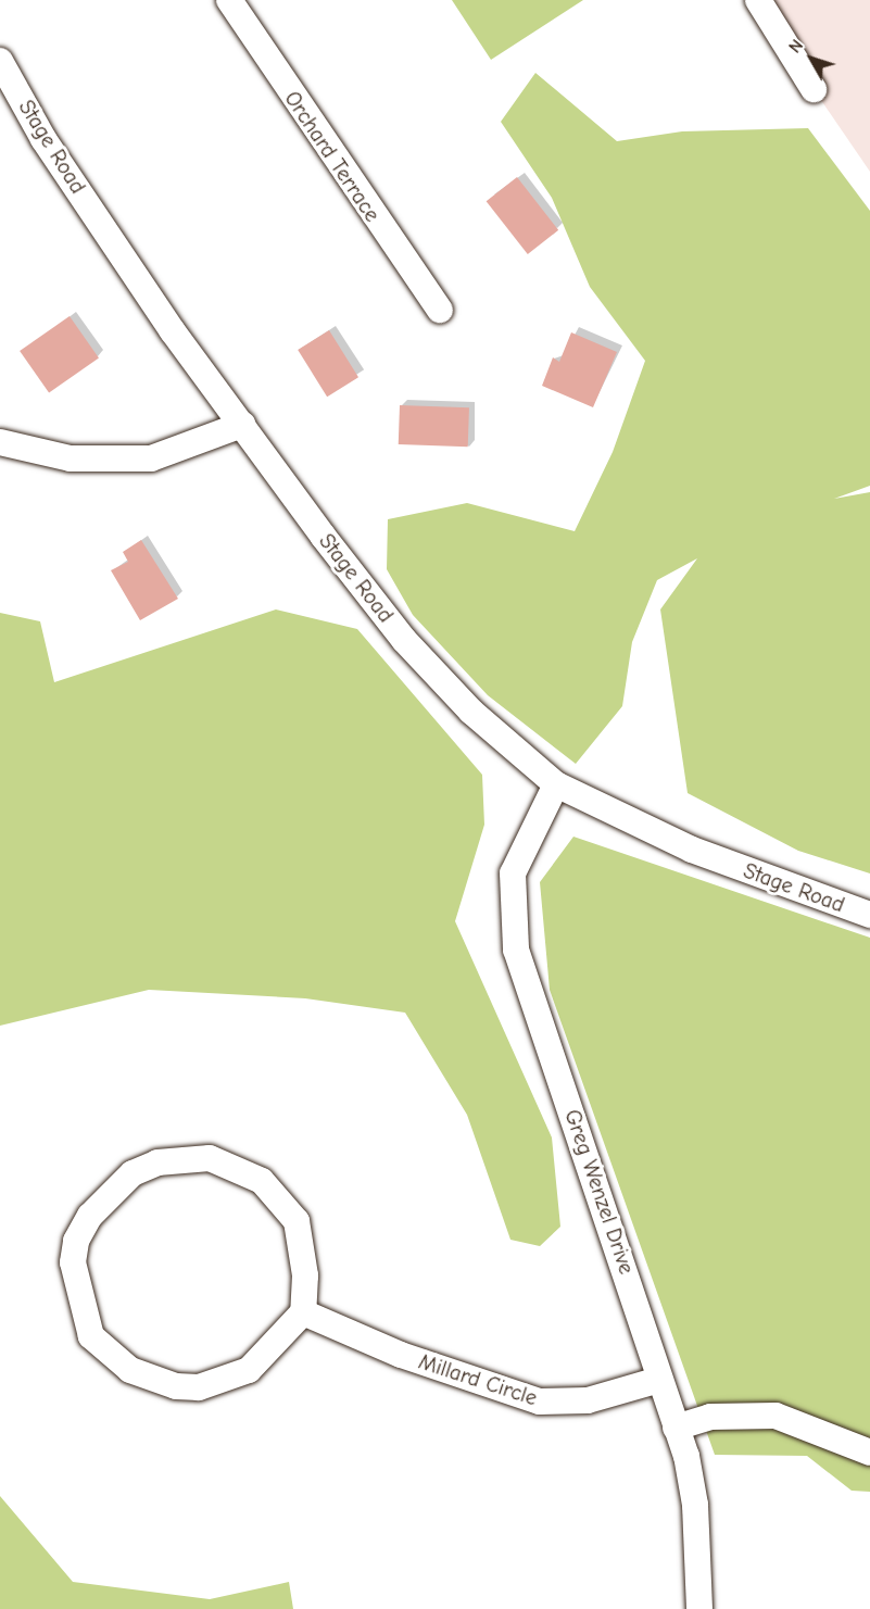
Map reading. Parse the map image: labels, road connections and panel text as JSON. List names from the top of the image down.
{
  "streets": {
    "street": [
      "Stage Road",
      "Orchard Terrace",
      "Greg Wenzel Drive",
      "Millard Circle"
    ]
  },
  "crossings": [
    ["Stage Road", "Greg Wenzel Drive"],
    ["Greg Wenzel Drive", "Millard Circle"]
  ],
  "north": "top left"
}
